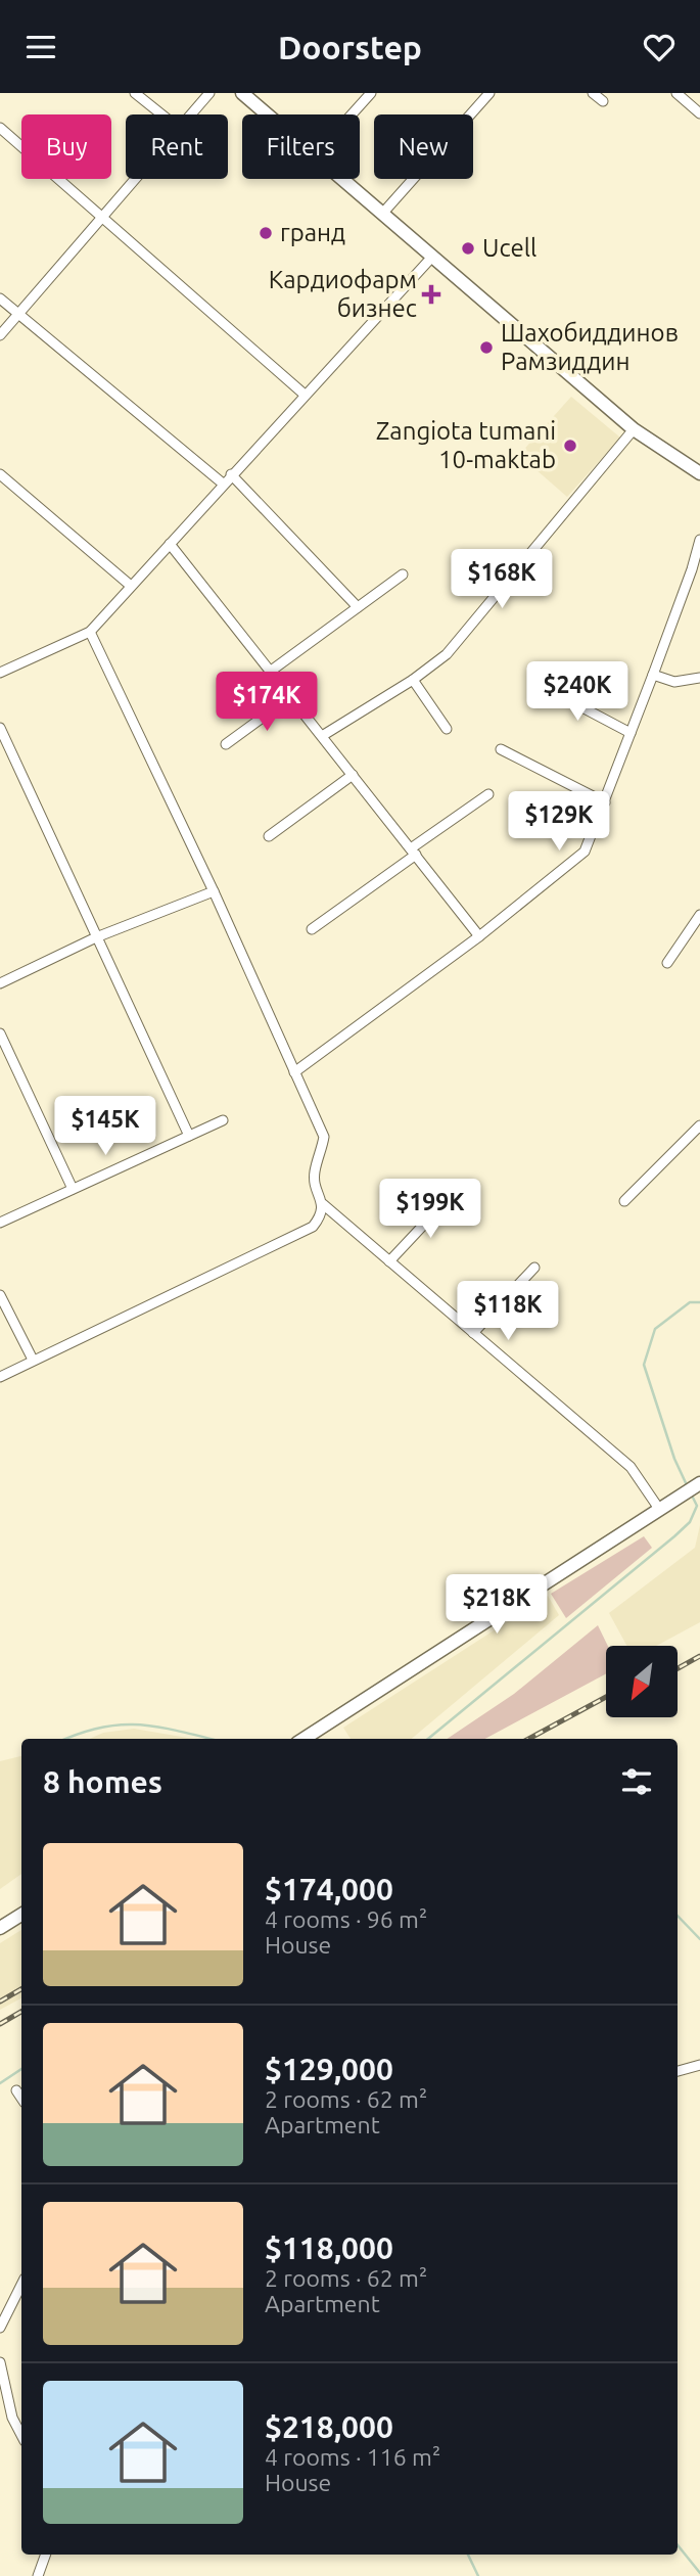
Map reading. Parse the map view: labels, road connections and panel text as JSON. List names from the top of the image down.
{
  "places": {
    "other": [
      "гранд",
      "Ucell",
      "Шахобиддинов Рамзиддин",
      "Zangiota tumani 10-maktab"
    ],
    "health": ["Кардиофарм бизнес"]
  },
  "north": "bottom left",
  "page": {
    "header": "Doorstep",
    "chip": [
      "Buy",
      "Rent",
      "Filters",
      "New"
    ],
    "price": [
      "$168K",
      "$240K",
      "$174K",
      "$129K",
      "$145K",
      "$199K",
      "$118K",
      "$218K"
    ],
    "heading": "8 homes",
    "list": [
      {
        "name": "$174,000",
        "note": "4 rooms · 96 m² · House"
      },
      {
        "name": "$129,000",
        "note": "2 rooms · 62 m² · Apartment"
      },
      {
        "name": "$118,000",
        "note": "2 rooms · 62 m² · Apartment"
      },
      {
        "name": "$218,000",
        "note": "4 rooms · 116 m² · House"
      }
    ]
  }
}
